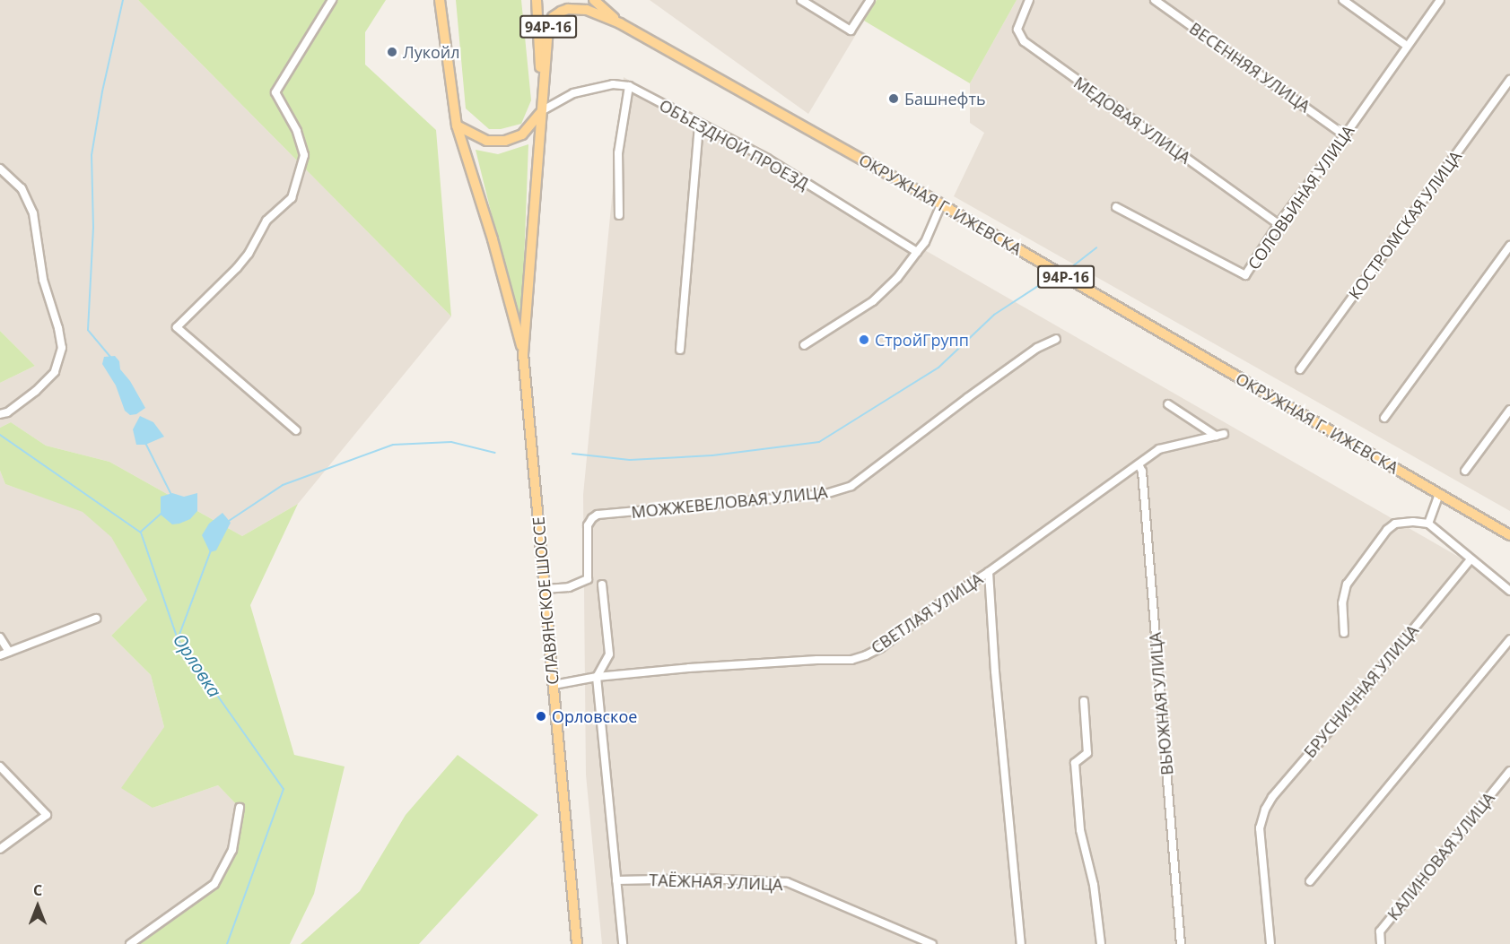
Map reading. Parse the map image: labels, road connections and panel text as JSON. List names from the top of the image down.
{
  "streets": {
    "main road": ["94Р-16", "ОКРУЖНАЯ Г. ИЖЕВСКА", "СЛАВЯНСКОЕ ШОССЕ"],
    "street": [
      "ВЕСЕННЯЯ УЛИЦА",
      "МЕДОВАЯ УЛИЦА",
      "ОБЪЕЗДНОЙ ПРОЕЗД",
      "СОЛОВЬИНАЯ УЛИЦА",
      "КОСТРОМСКАЯ УЛИЦА",
      "МОЖЖЕВЕЛОВАЯ УЛИЦА",
      "СВЕТЛАЯ УЛИЦА",
      "БРУСНИЧНАЯ УЛИЦА",
      "ВЬЮЖНАЯ УЛИЦА",
      "КАЛИНОВАЯ УЛИЦА",
      "ТАЁЖНАЯ УЛИЦА"
    ]
  },
  "crossings": [
    ["94Р-16", "ОБЪЕЗДНОЙ ПРОЕЗД"],
    ["94Р-16", "ОКРУЖНАЯ Г. ИЖЕВСКА"],
    ["94Р-16", "СЛАВЯНСКОЕ ШОССЕ"],
    ["ВЕСЕННЯЯ УЛИЦА", "СОЛОВЬИНАЯ УЛИЦА"],
    ["МЕДОВАЯ УЛИЦА", "СОЛОВЬИНАЯ УЛИЦА"],
    ["ОБЪЕЗДНОЙ ПРОЕЗД", "ОКРУЖНАЯ Г. ИЖЕВСКА"],
    ["ОБЪЕЗДНОЙ ПРОЕЗД", "СЛАВЯНСКОЕ ШОССЕ"],
    ["ОКРУЖНАЯ Г. ИЖЕВСКА", "СЛАВЯНСКОЕ ШОССЕ"],
    ["МОЖЖЕВЕЛОВАЯ УЛИЦА", "СЛАВЯНСКОЕ ШОССЕ"],
    ["СЛАВЯНСКОЕ ШОССЕ", "СВЕТЛАЯ УЛИЦА"],
    ["СВЕТЛАЯ УЛИЦА", "ВЬЮЖНАЯ УЛИЦА"]
  ],
  "water": ["Орловка"],
  "places": [
    "Лукойл",
    "Башнефть",
    "СтройГрупп",
    "Орловское"
  ],
  "north": "top"
}
